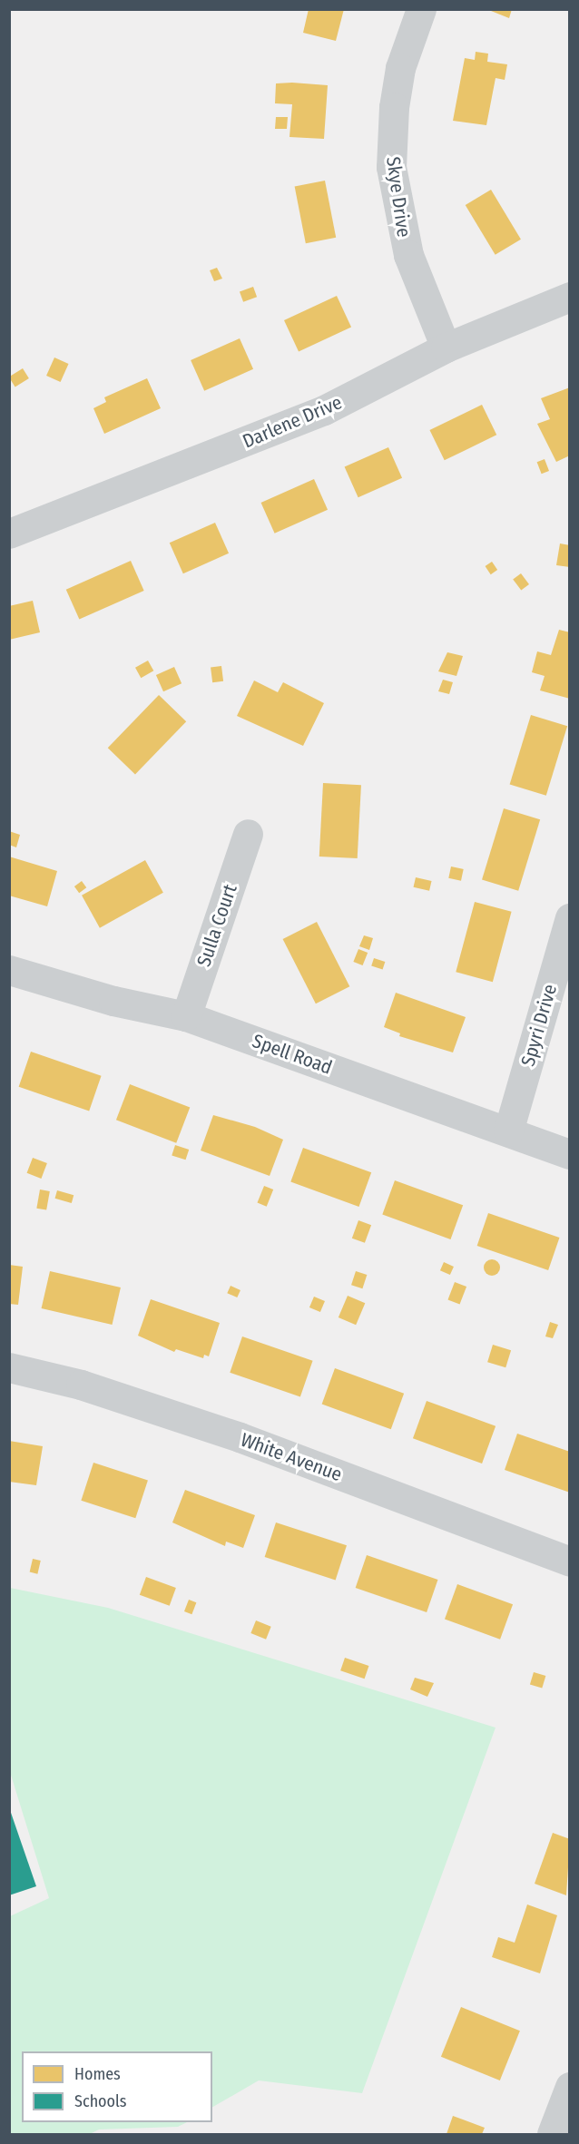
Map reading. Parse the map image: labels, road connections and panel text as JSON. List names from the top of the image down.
{
  "streets": {
    "street": [
      "Skye Drive",
      "Darlene Drive",
      "Sulla Court",
      "Spyri Drive",
      "Spell Road",
      "White Avenue"
    ]
  },
  "crossings": [
    ["Skye Drive", "Darlene Drive"],
    ["Sulla Court", "Spell Road"],
    ["Spyri Drive", "Spell Road"]
  ],
  "legend": ["Homes", "Schools"]
}
